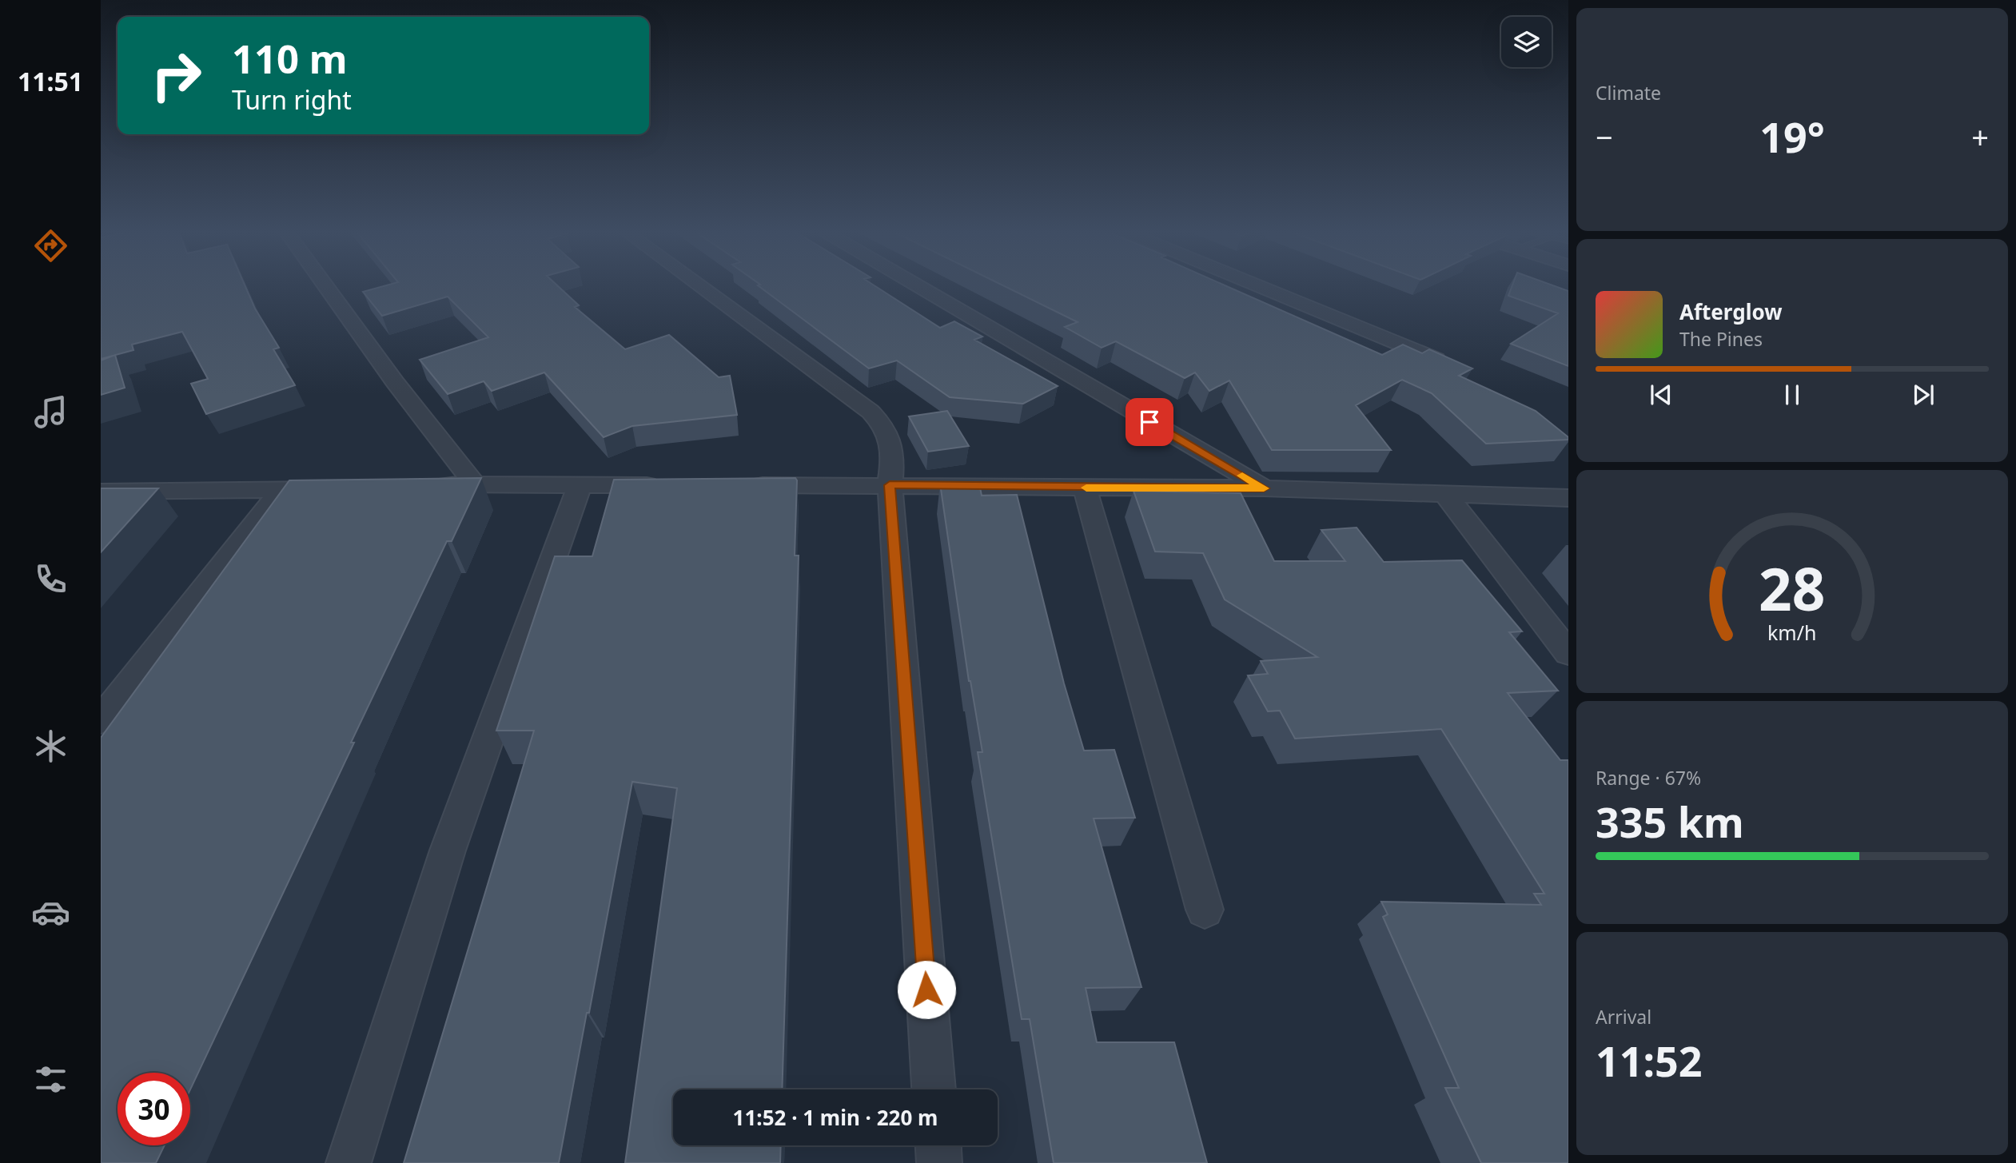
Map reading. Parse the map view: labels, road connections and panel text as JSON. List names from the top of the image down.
{
  "page": {
    "tabs": "11:51",
    "tile": [
      "Climate",
      ["Range · 67%", "335 km"],
      ["Arrival", "11:52"]
    ],
    "turn": ["110 m", "Turn right"],
    "heat": ["−", "19°", "+"],
    "song": ["Afterglow", "The Pines"],
    "limit": "30",
    "trip": "11:52 · 1 min · 220 m",
    "gauge": ["28", "km/h"]
  }
}
